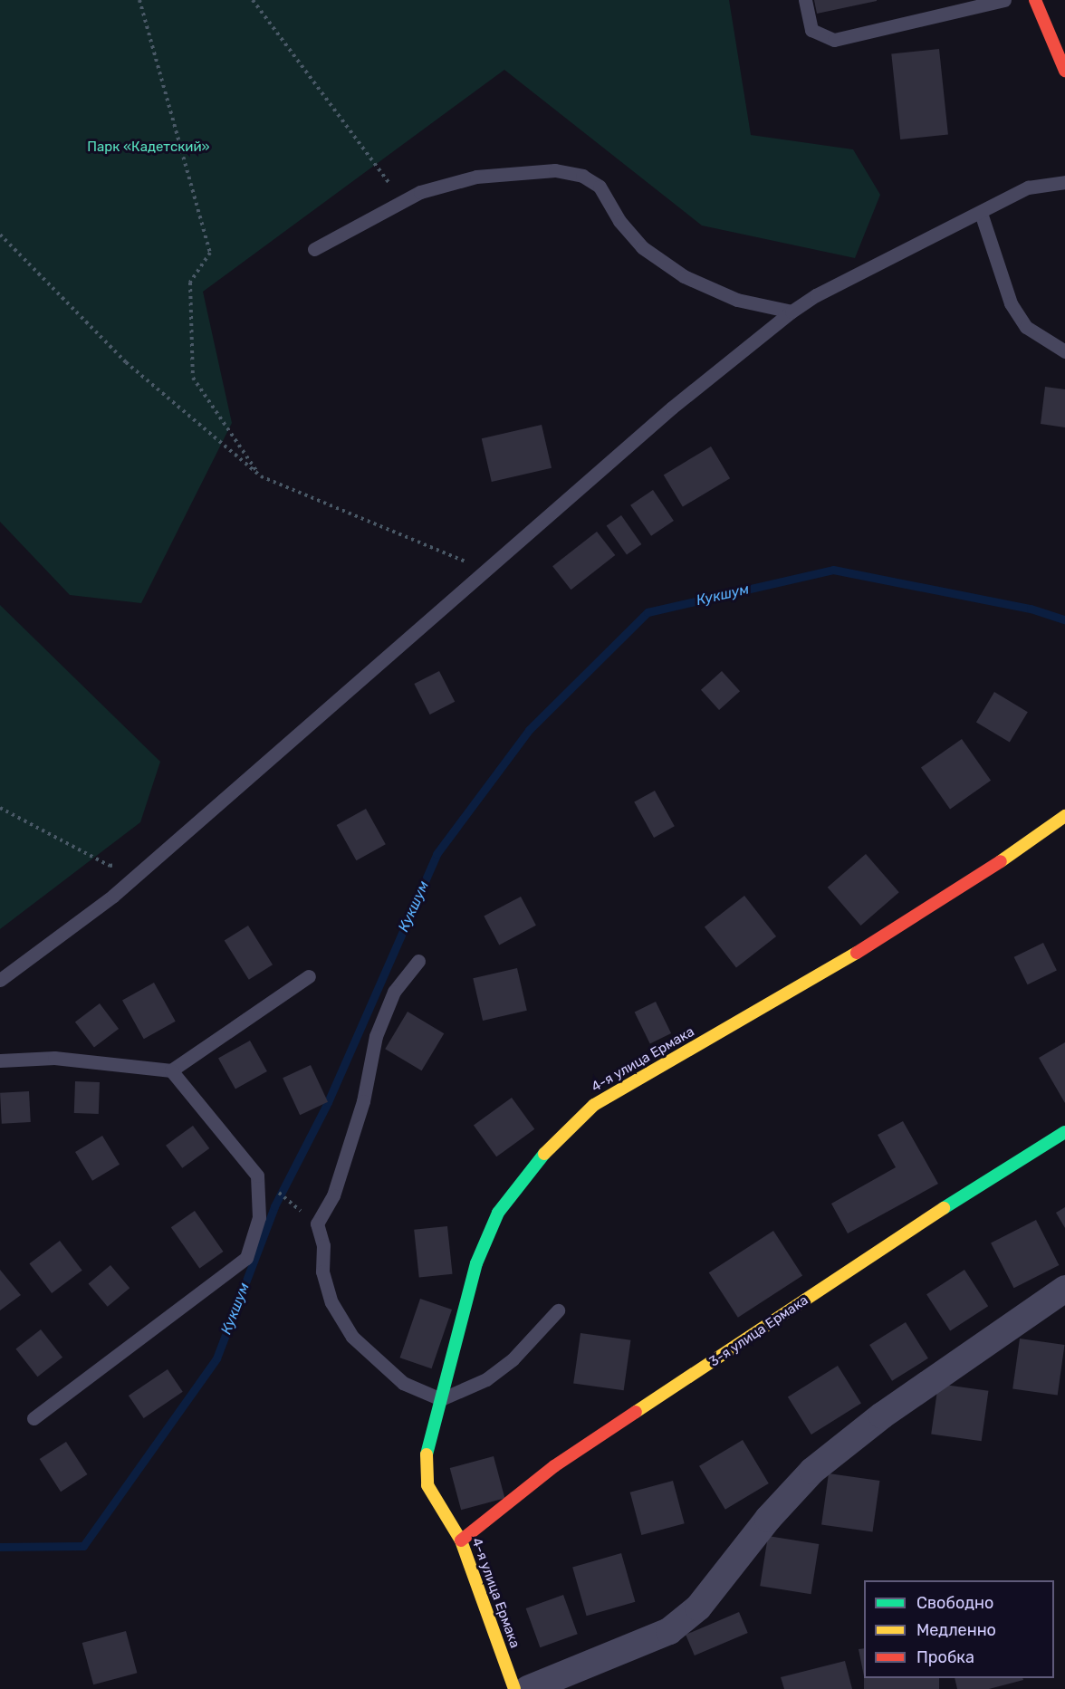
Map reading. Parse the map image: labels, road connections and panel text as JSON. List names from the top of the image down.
{
  "streets": {
    "street": ["4-я улица Ермака", "3-я улица Ермака"]
  },
  "crossings": [
    ["4-я улица Ермака", "3-я улица Ермака"]
  ],
  "water": ["Кукшум"],
  "parks": ["Парк «Кадетский»"],
  "legend": ["Свободно", "Медленно", "Пробка"]
}
